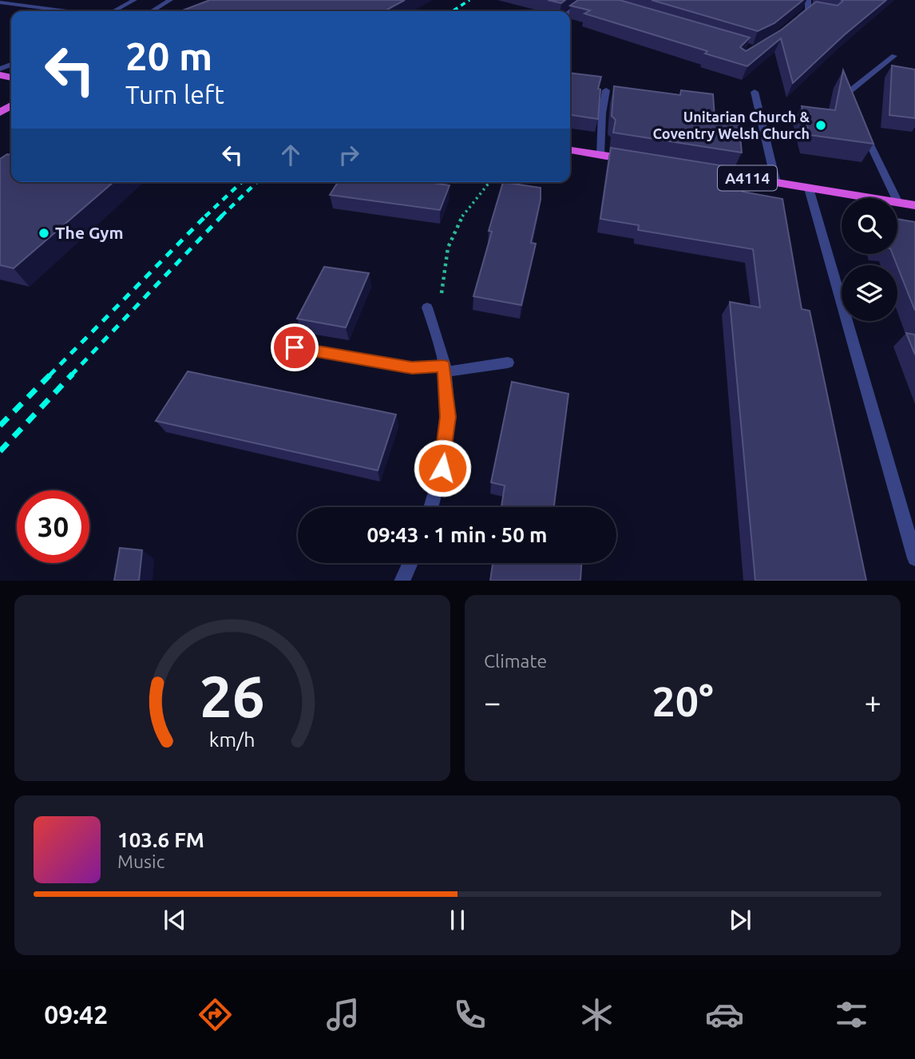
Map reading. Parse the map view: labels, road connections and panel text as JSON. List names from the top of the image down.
{
  "streets": {
    "highway": ["A4114"]
  },
  "places": ["Unitarian Church & Coventry Welsh Church", "The Gym"],
  "page": {
    "turn": ["20 m", "Turn left"],
    "limit": "30",
    "trip": "09:43 · 1 min · 50 m",
    "tile": "Climate",
    "heat": ["−", "20°", "+"],
    "song": ["103.6 FM", "Music"],
    "tabs": "09:42",
    "gauge": ["26", "km/h"]
  }
}
